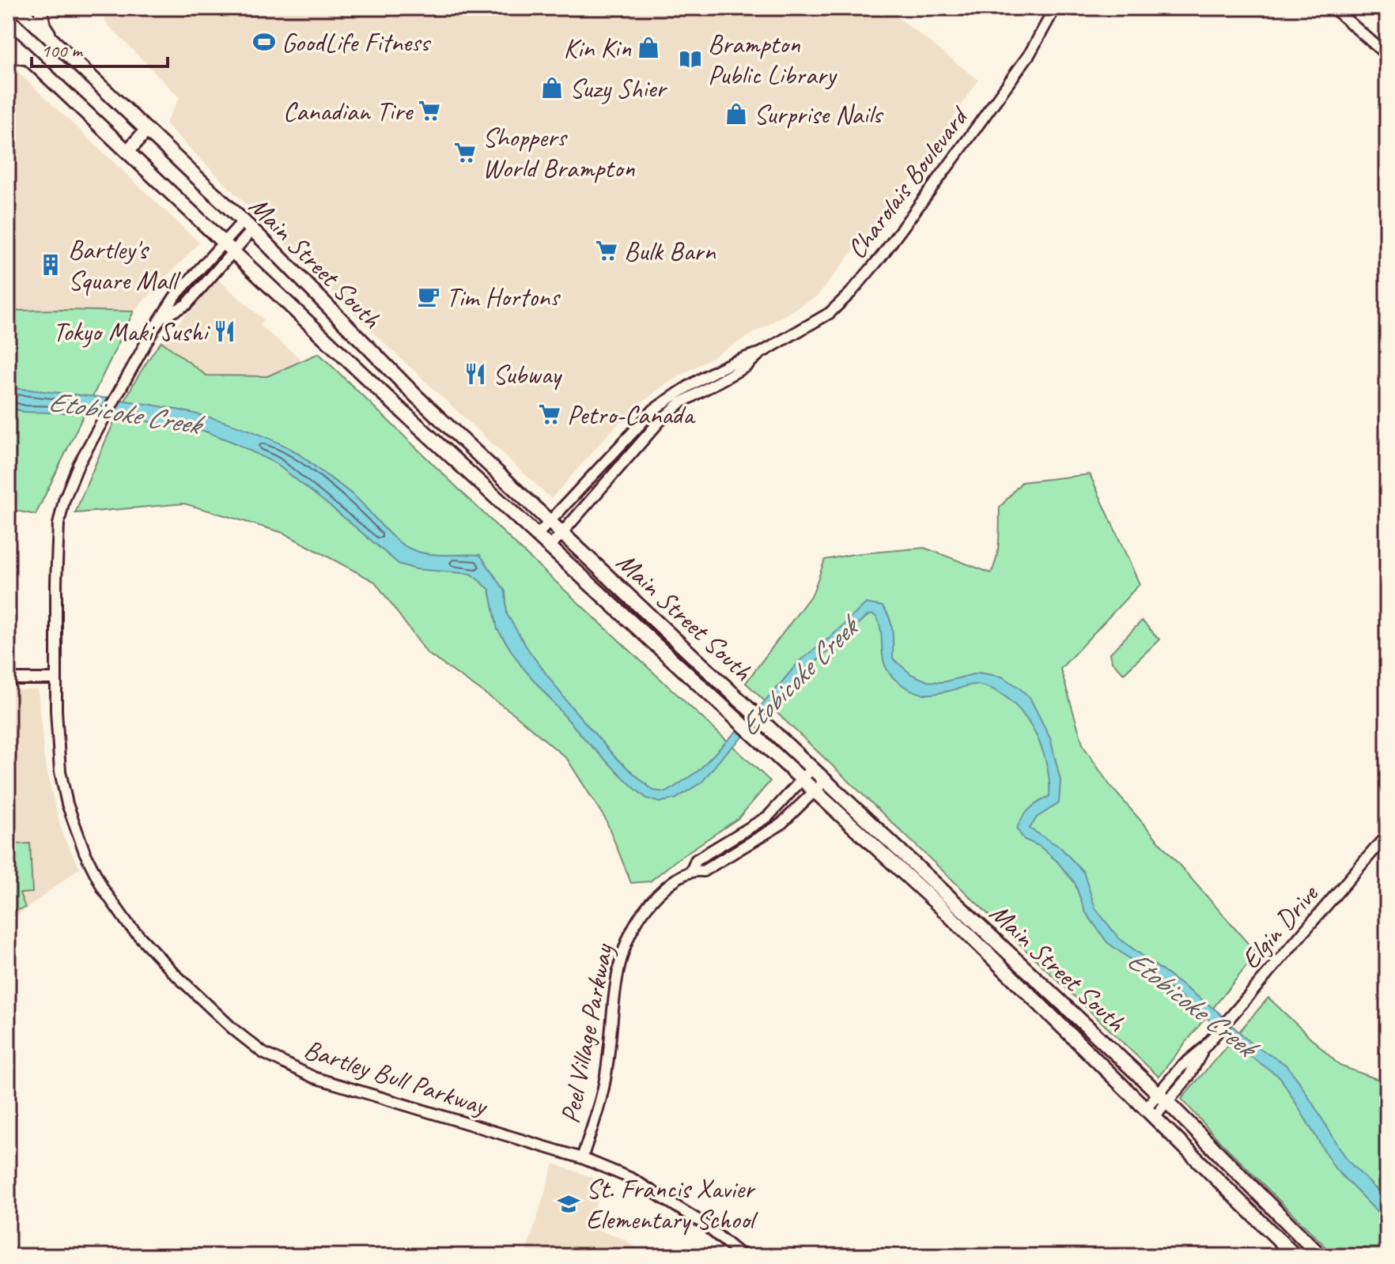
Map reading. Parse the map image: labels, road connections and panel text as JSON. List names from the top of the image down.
{
  "streets": {
    "main road": ["Main Street South"],
    "street": [
      "Charolais Boulevard",
      "Elgin Drive",
      "Peel Village Parkway",
      "Bartley Bull Parkway"
    ]
  },
  "crossings": [
    ["Charolais Boulevard", "Main Street South"],
    ["Main Street South", "Elgin Drive"],
    ["Main Street South", "Peel Village Parkway"],
    ["Main Street South", "Bartley Bull Parkway"],
    ["Peel Village Parkway", "Bartley Bull Parkway"]
  ],
  "water": ["Etobicoke Creek"],
  "places": {
    "sports": ["GoodLife Fitness"],
    "shop": ["Kin Kin", "Suzy Shier", "Surprise Nails"],
    "library": ["Brampton Public Library"],
    "supermarket": [
      "Canadian Tire",
      "Shoppers World Brampton",
      "Bulk Barn",
      "Petro-Canada"
    ],
    "building": ["Bartley's Square Mall"],
    "cafe": ["Tim Hortons"],
    "restaurant": ["Tokyo Maki Sushi", "Subway"],
    "school or university": ["St. Francis Xavier Elementary School"]
  },
  "scale_bar": "100 m"
}
